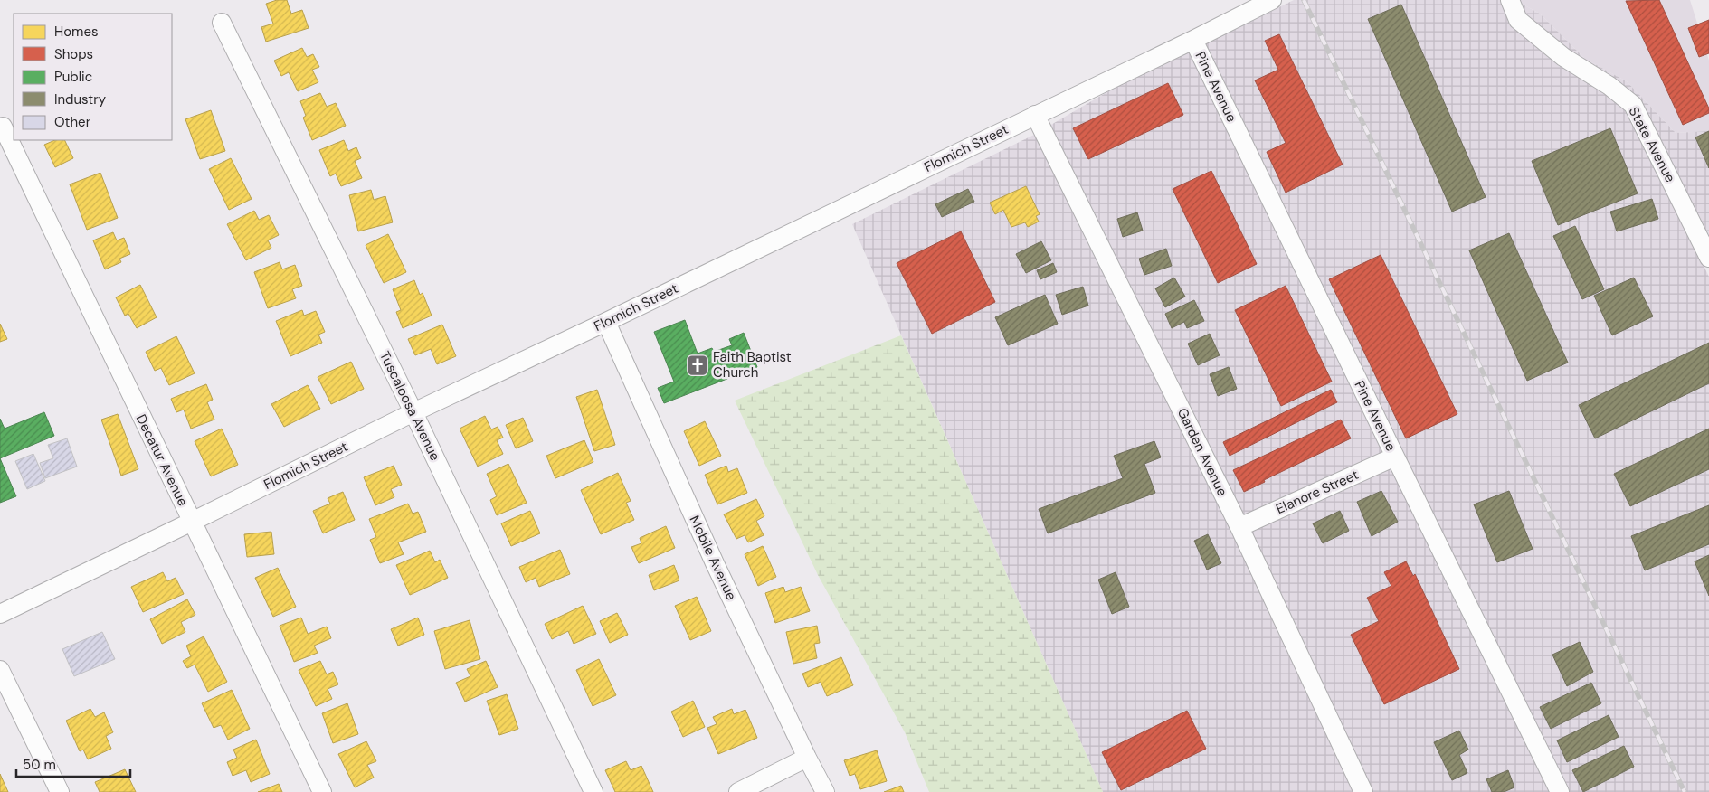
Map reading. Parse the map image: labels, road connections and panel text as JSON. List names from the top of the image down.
{
  "streets": {
    "street": [
      "Pine Avenue",
      "State Avenue",
      "Flomich Street",
      "Tuscaloosa Avenue",
      "Garden Avenue",
      "Decatur Avenue",
      "Elanore Street",
      "Mobile Avenue"
    ]
  },
  "crossings": [
    ["Pine Avenue", "Flomich Street"],
    ["Pine Avenue", "Elanore Street"],
    ["Flomich Street", "Tuscaloosa Avenue"],
    ["Flomich Street", "Garden Avenue"],
    ["Flomich Street", "Decatur Avenue"],
    ["Flomich Street", "Mobile Avenue"],
    ["Garden Avenue", "Elanore Street"]
  ],
  "places": {
    "church": ["Faith Baptist Church"]
  },
  "legend": [
    "Homes",
    "Shops",
    "Public",
    "Industry",
    "Other"
  ],
  "scale_bar": "50 m"
}
